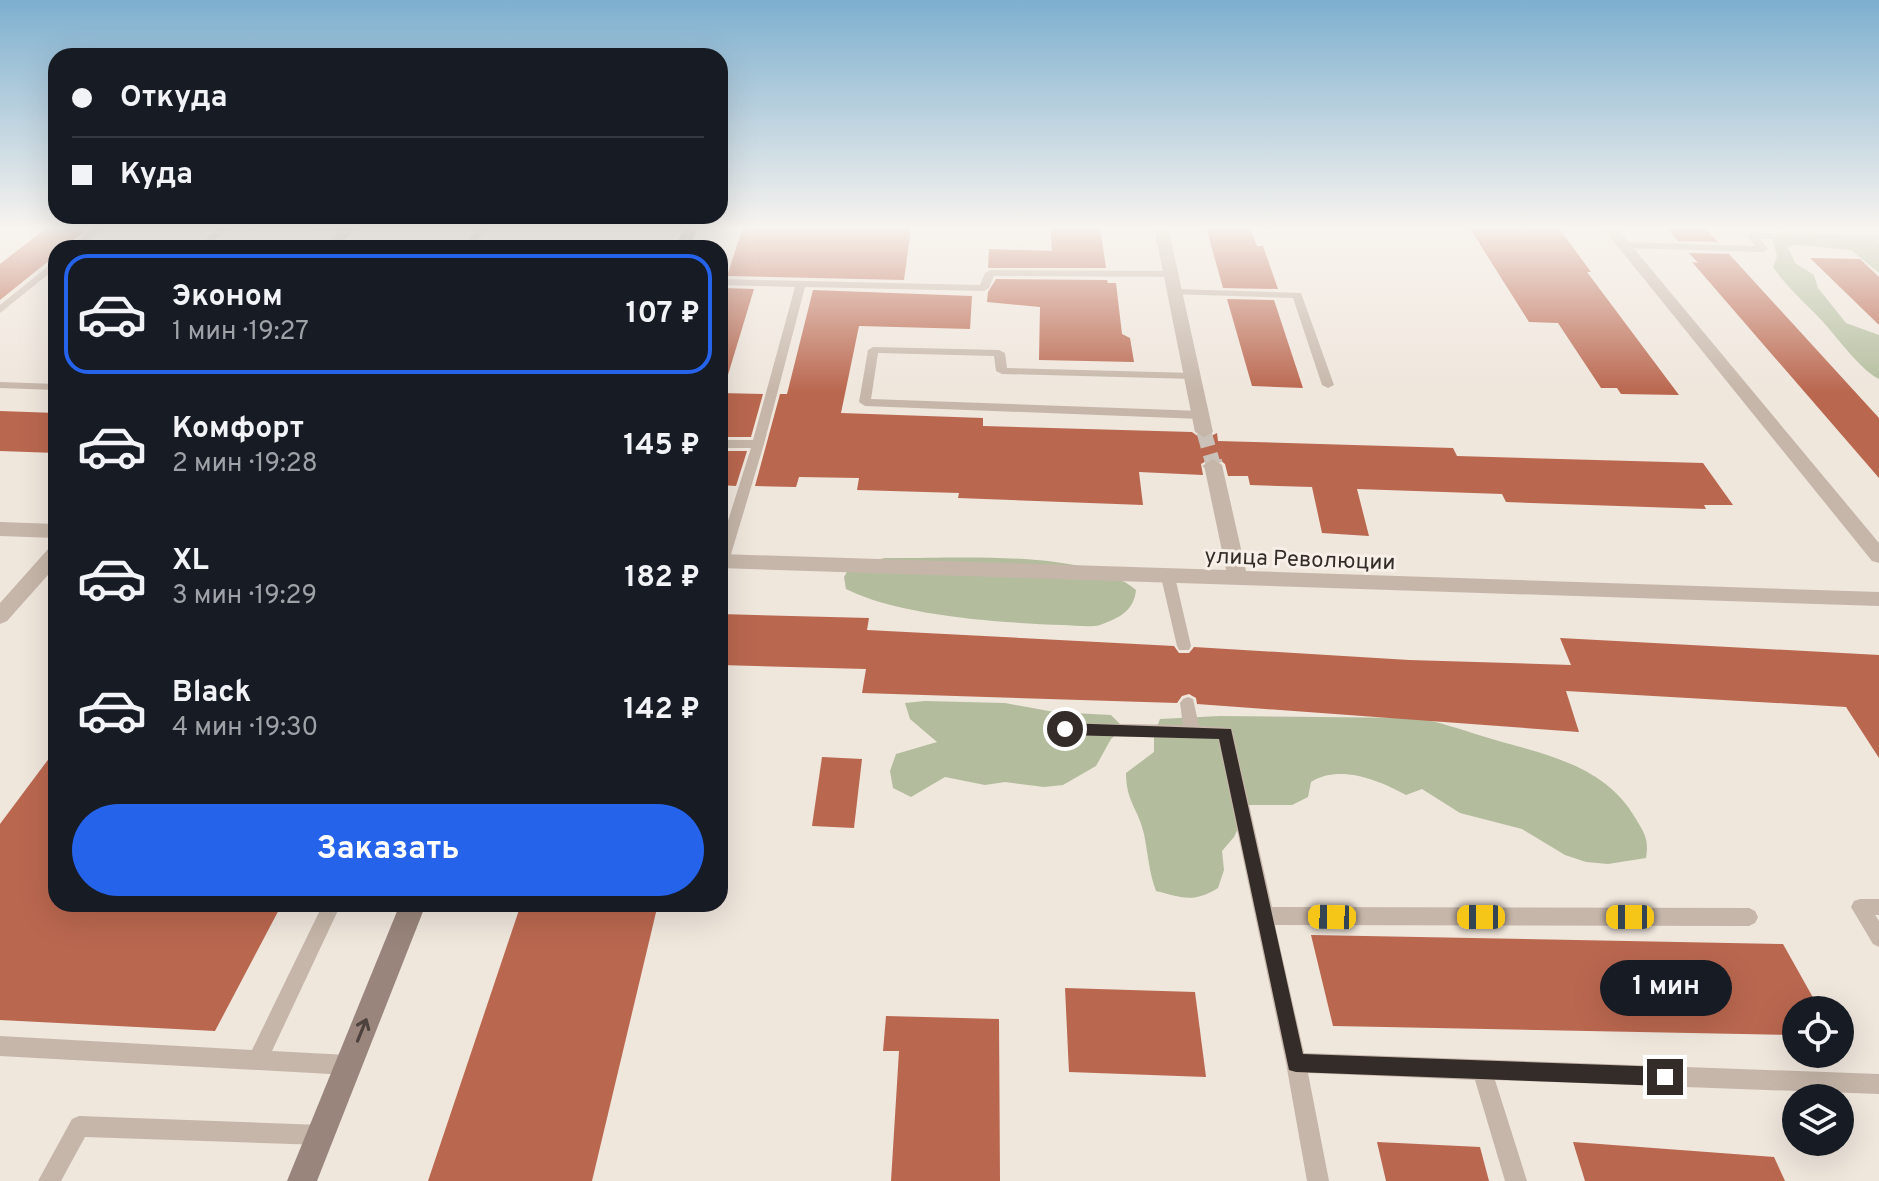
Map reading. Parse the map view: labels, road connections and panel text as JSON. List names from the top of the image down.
{
  "streets": {
    "street": ["улица Революции"]
  },
  "page": {
    "banner": ["Откуда", "Куда"],
    "list": [
      {
        "name": "Эконом",
        "note": "1 мин · 19:27",
        "value": "107 ₽"
      },
      {
        "name": "Комфорт",
        "note": "2 мин · 19:28",
        "value": "145 ₽"
      },
      {
        "name": "XL",
        "note": "3 мин · 19:29",
        "value": "182 ₽"
      },
      {
        "name": "Black",
        "note": "4 мин · 19:30",
        "value": "142 ₽"
      }
    ],
    "buttons": "Заказать",
    "bubble": "1 мин"
  }
}
